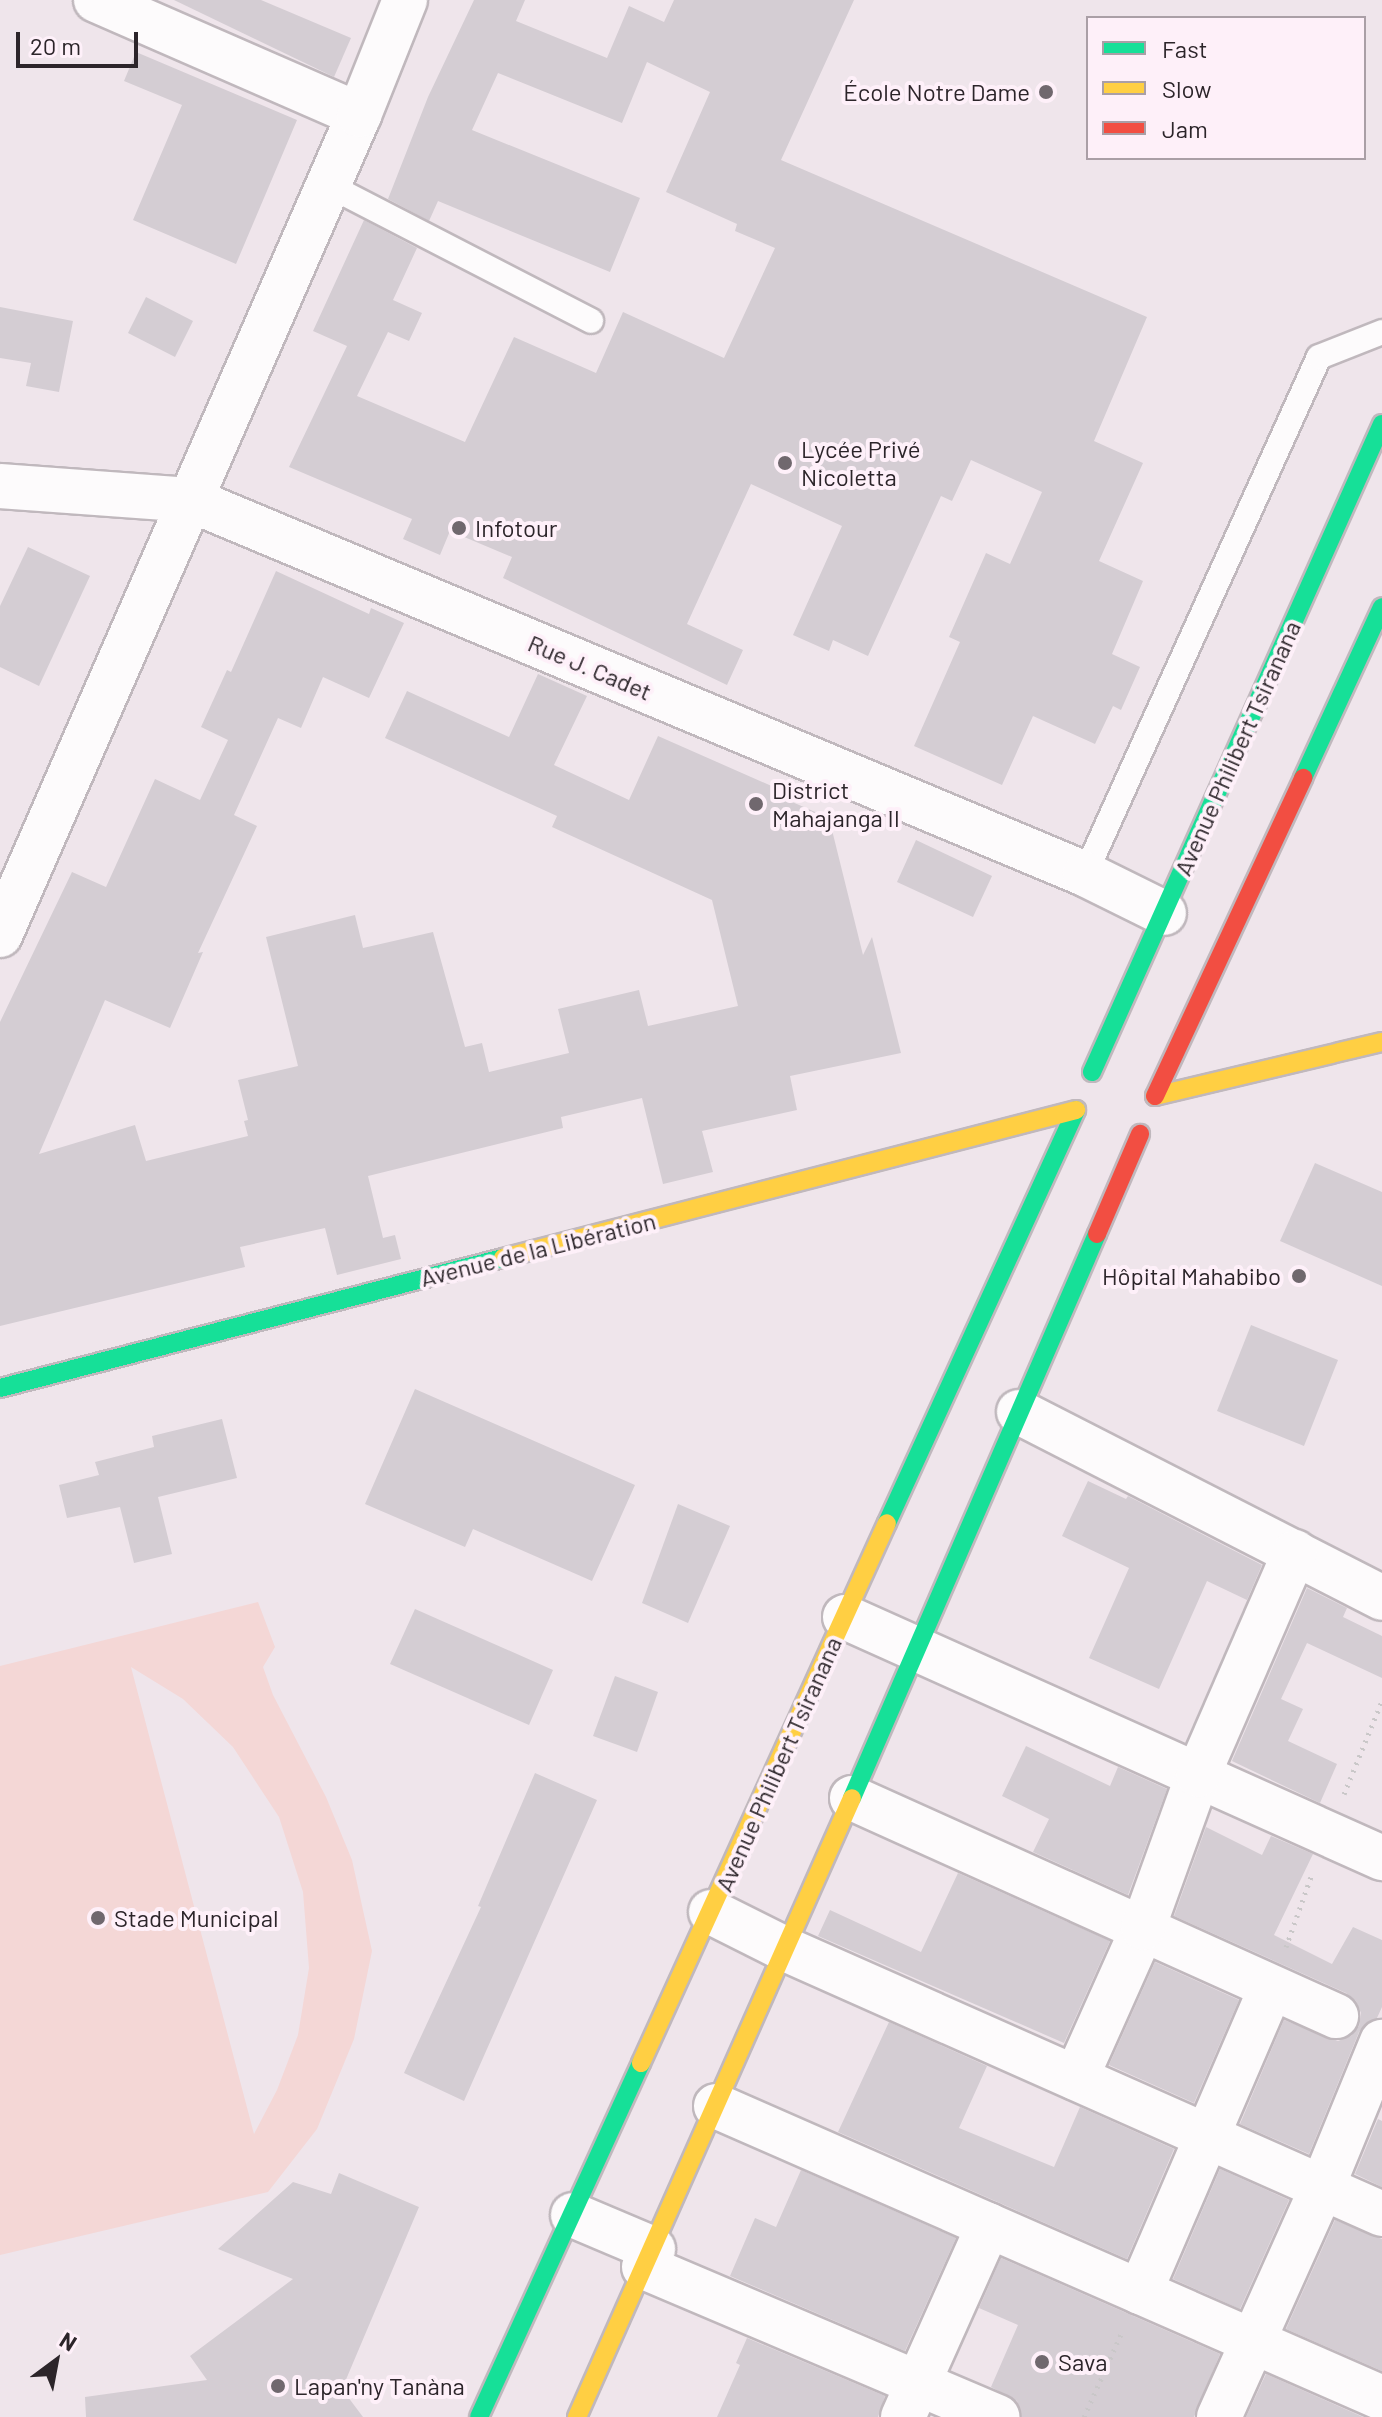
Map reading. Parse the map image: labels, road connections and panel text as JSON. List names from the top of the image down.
{
  "streets": {
    "main road": ["Avenue Philibert Tsiranana", "Avenue de la Libération"],
    "street": ["Rue J. Cadet"]
  },
  "crossings": [
    ["Rue J. Cadet", "Avenue Philibert Tsiranana"],
    ["Avenue Philibert Tsiranana", "Avenue de la Libération"]
  ],
  "places": [
    "École Notre Dame",
    "Lycée Privé Nicoletta",
    "Infotour",
    "District Mahajanga II",
    "Hôpital Mahabibo",
    "Stade Municipal",
    "Sava",
    "Lapan'ny Tanàna"
  ],
  "legend": ["Fast", "Slow", "Jam"],
  "scale_bar": "20 m",
  "north": "top right"
}
